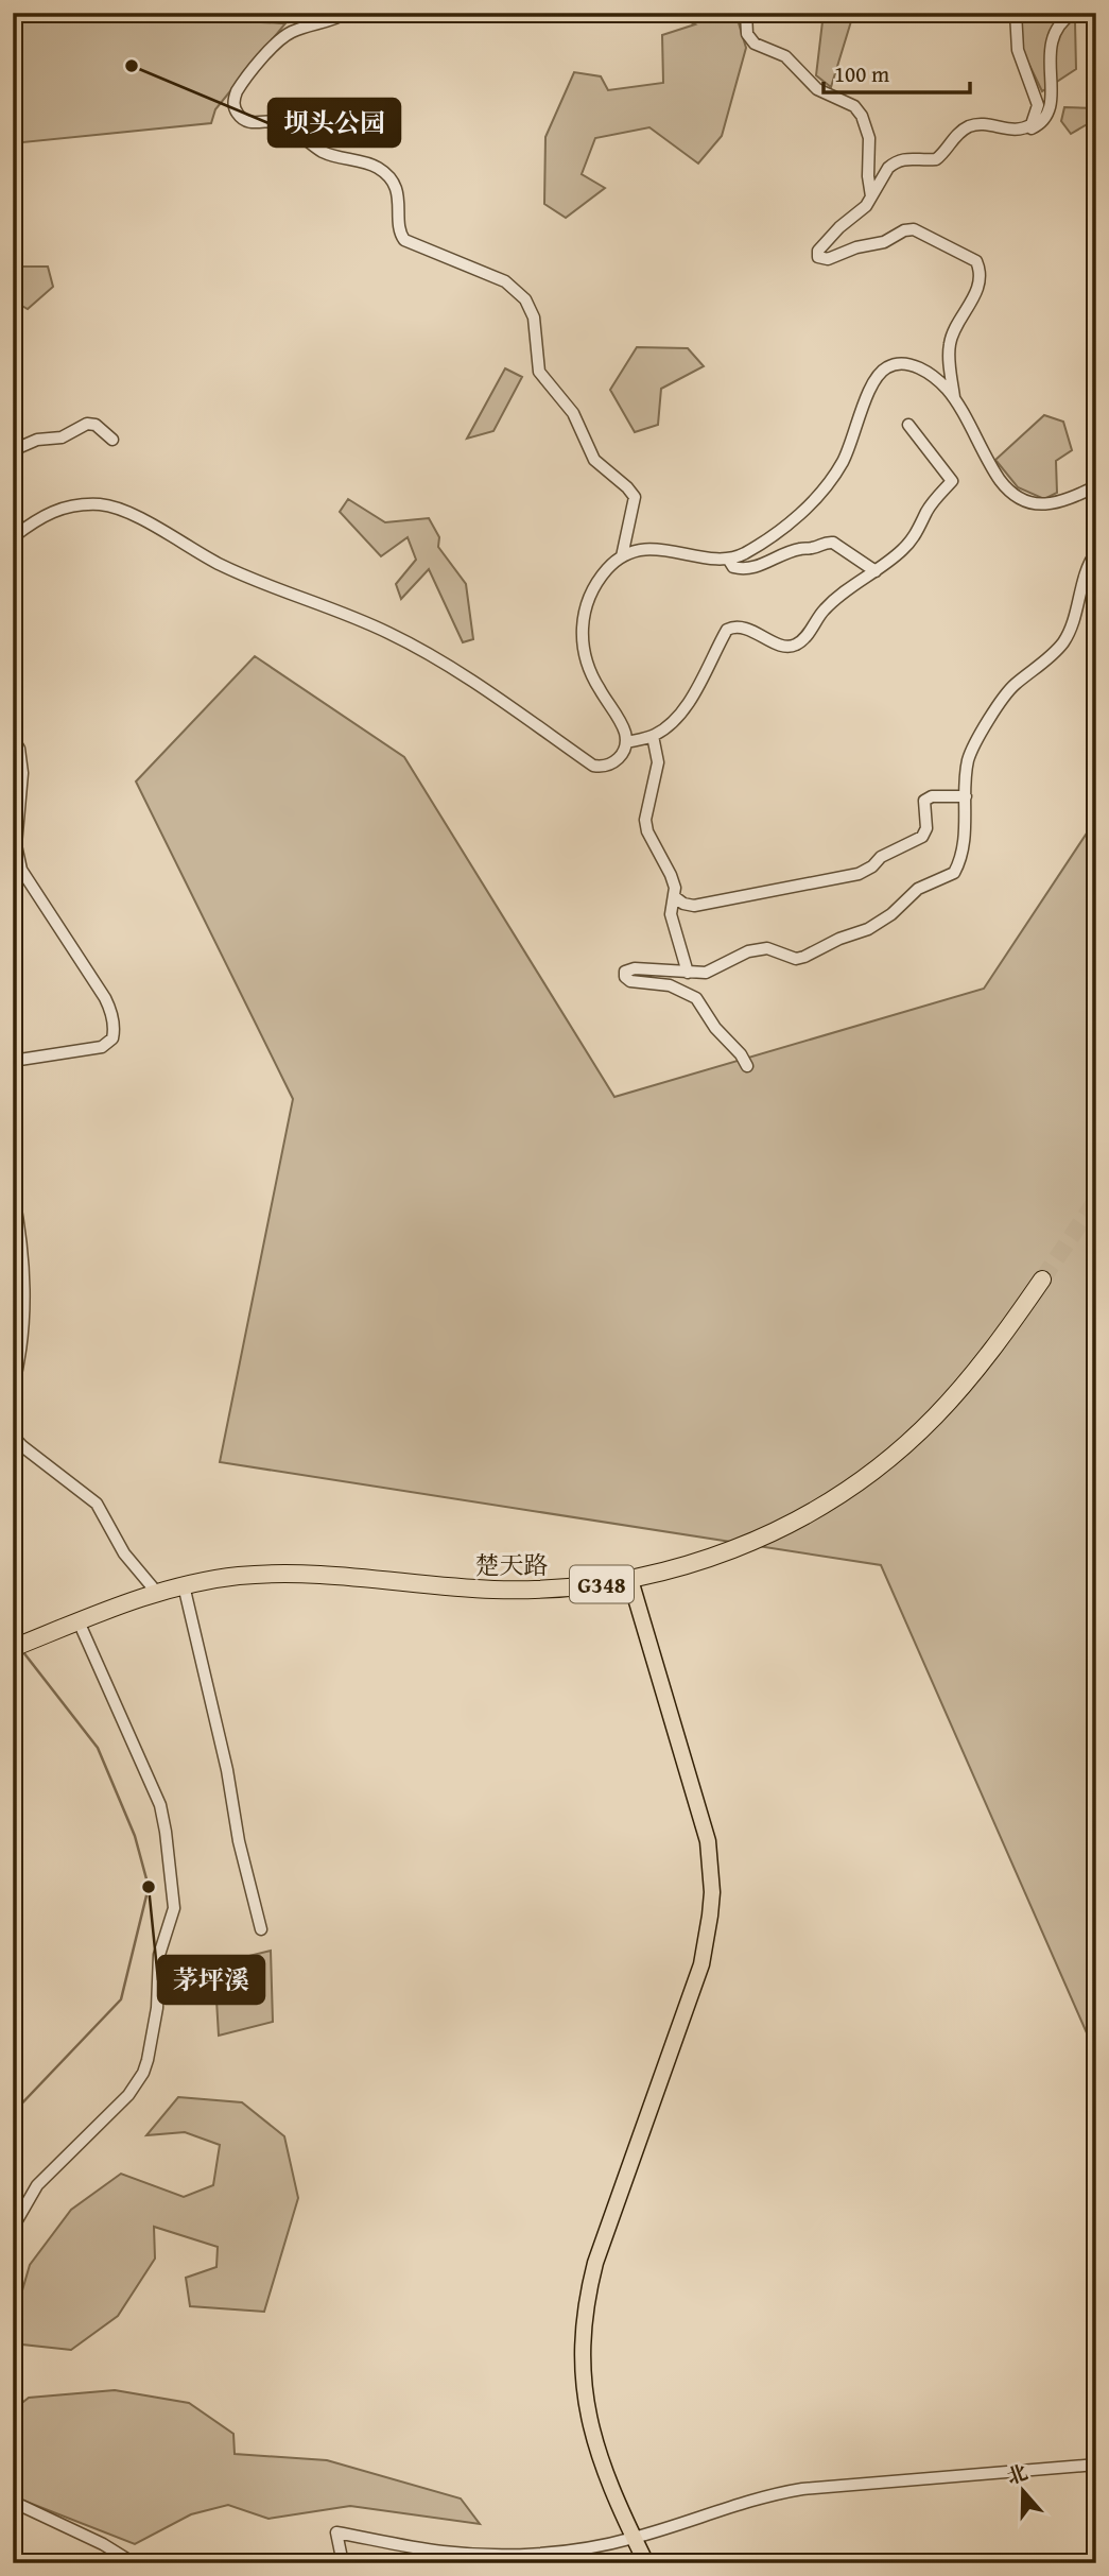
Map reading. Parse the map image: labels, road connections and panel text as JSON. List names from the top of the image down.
{
  "streets": {
    "highway": ["楚天路", "G348"]
  },
  "places": ["坝头公园", "茅坪溪"],
  "scale_bar": "100 m",
  "north": "top"
}
